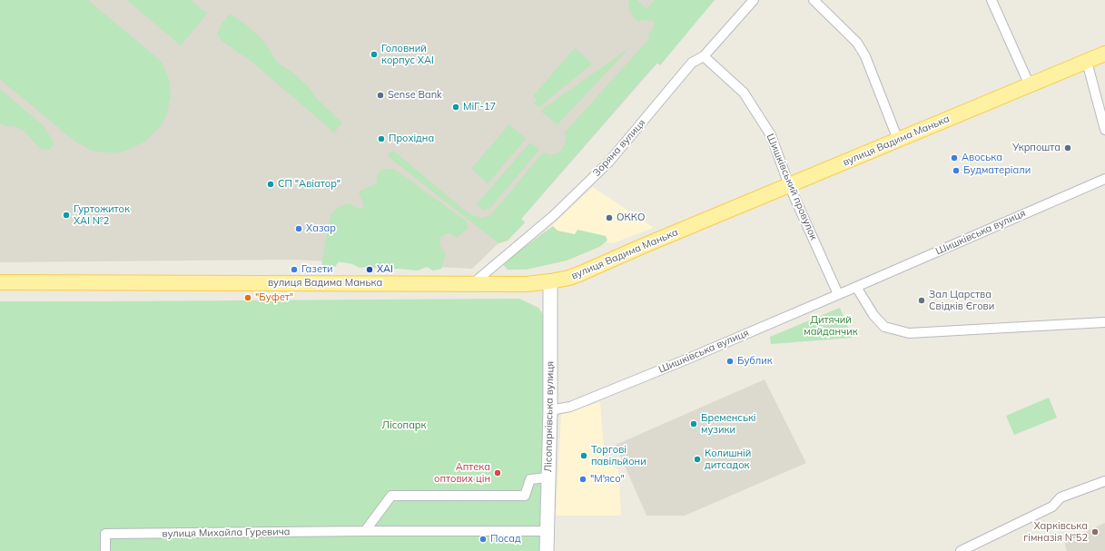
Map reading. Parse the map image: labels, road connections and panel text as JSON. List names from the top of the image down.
{
  "streets": {
    "main road": ["вулиця Вадима Манька"],
    "street": [
      "Зоряна вулиця",
      "Шишківський провулок",
      "Шишківська вулиця",
      "Лісопарківська вулиця",
      "вулиця Михайла Гуревича"
    ]
  },
  "crossings": [
    ["вулиця Вадима Манька", "Зоряна вулиця"],
    ["вулиця Вадима Манька", "Шишківський провулок"],
    ["вулиця Вадима Манька", "Лісопарківська вулиця"],
    ["Зоряна вулиця", "Шишківський провулок"],
    ["Шишківський провулок", "Шишківська вулиця"],
    ["Шишківська вулиця", "Лісопарківська вулиця"],
    ["Лісопарківська вулиця", "вулиця Михайла Гуревича"]
  ],
  "parks": ["Дитячий майданчик", "Лісопарк"],
  "places": [
    "Головний корпус ХАІ",
    "Sense Bank",
    "МіГ-17",
    "Прохідна",
    "Укрпошта",
    "Авоська",
    "Будматеріали",
    "СП \"Авіатор\"",
    "Гуртожиток ХАІ №2",
    "ОККО",
    "Хазар",
    "Газети",
    "ХАІ",
    "\"Буфет\"",
    "Зал Царства Свідків Єгови",
    "Бублик",
    "Бременські музики",
    "Торгові павільйони",
    "Колишній дитсадок",
    "Аптека оптових цін",
    "\"М'ясо\"",
    "Харківська гімназія №52",
    "Посад"
  ]
}
